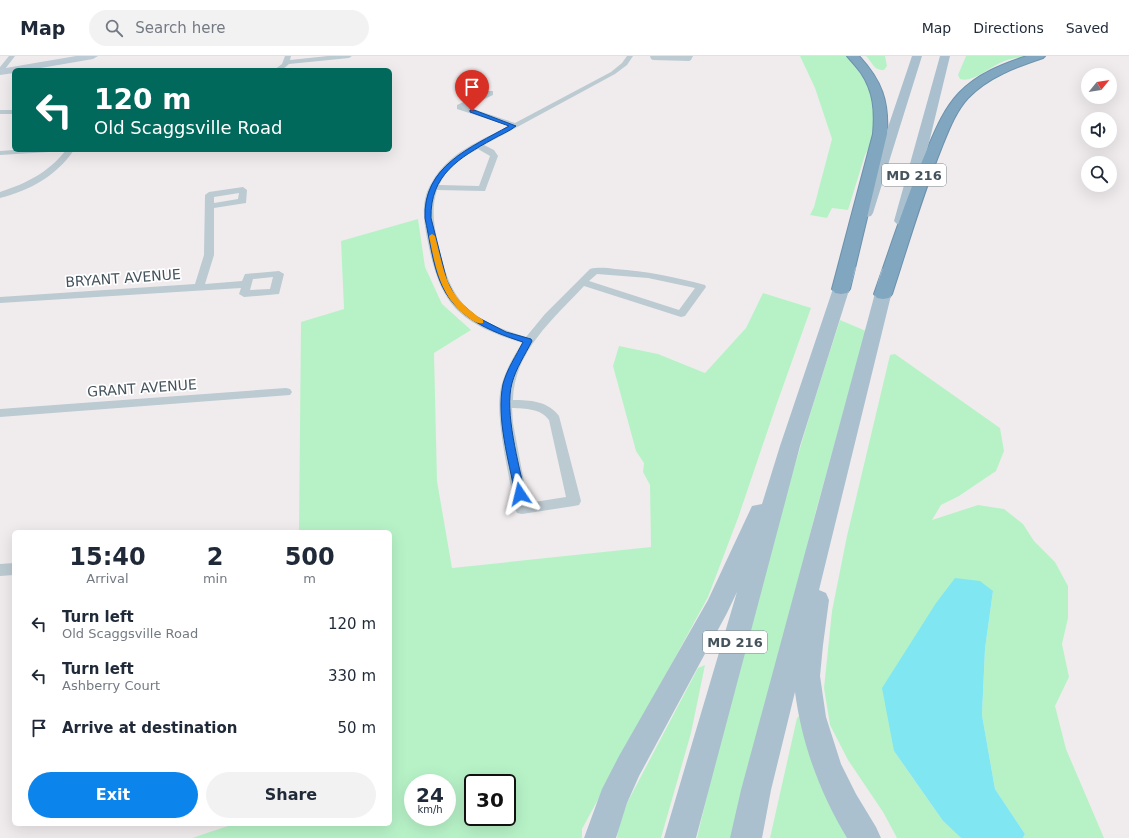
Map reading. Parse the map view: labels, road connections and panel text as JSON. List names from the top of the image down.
{
  "streets": {
    "main road": ["MD 216"],
    "street": ["BRYANT AVENUE", "GRANT AVENUE"]
  },
  "north": "top right",
  "page": {
    "header": "Map",
    "search": "Search here",
    "nav": ["Map", "Directions", "Saved"],
    "turn": ["120 m", "Old Scaggsville Road"],
    "eta": [
      "15:40",
      "Arrival",
      "2",
      "min",
      "500",
      "m"
    ],
    "list": [
      {
        "name": "Turn left",
        "note": "Old Scaggsville Road",
        "value": "120 m"
      },
      {
        "name": "Turn left",
        "note": "Ashberry Court",
        "value": "330 m"
      },
      {
        "name": "Arrive at destination",
        "value": "50 m"
      }
    ],
    "buttons": ["Exit", "Share"],
    "speed": "24 km/h",
    "limit": "30"
  }
}
